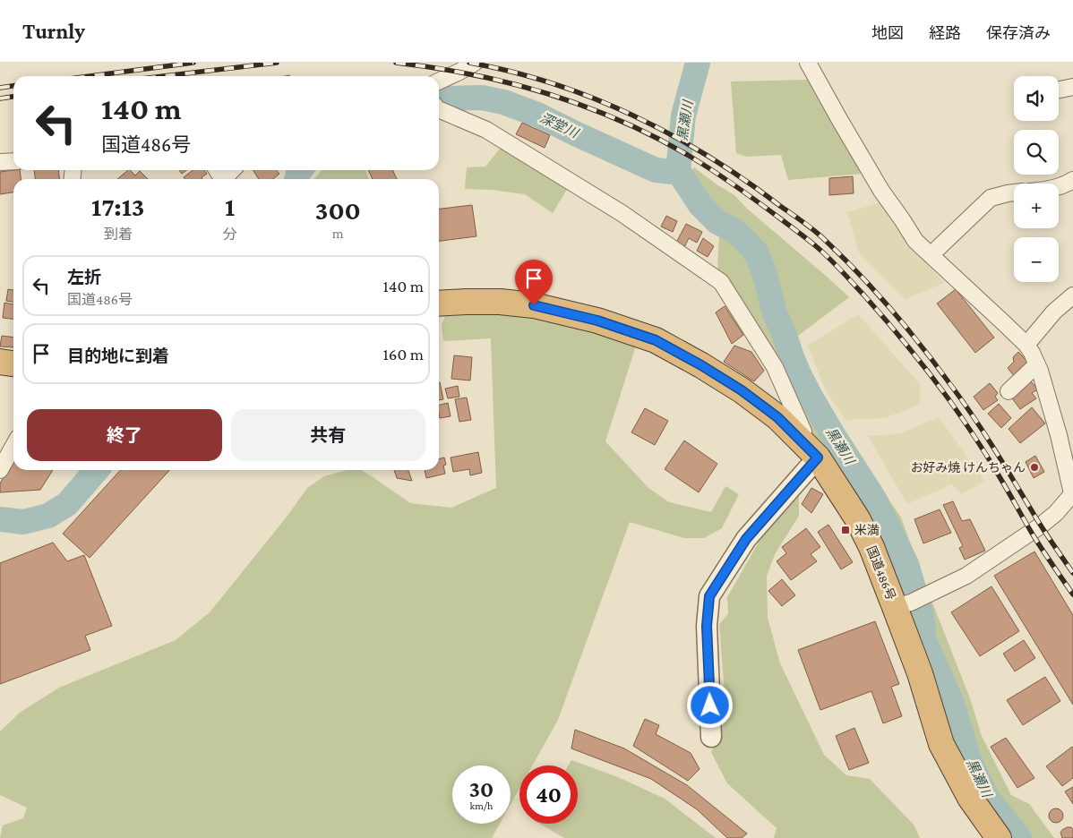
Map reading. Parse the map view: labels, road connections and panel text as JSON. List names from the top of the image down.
{
  "streets": {
    "highway": ["国道486号"]
  },
  "water": ["黒瀬川", "深堂川"],
  "places": {
    "other": ["お好み焼 けんちゃん"],
    "transit": ["米満"]
  },
  "page": {
    "header": "Turnly",
    "nav": ["地図", "経路", "保存済み"],
    "map_buttons": ["+", "−"],
    "turn": ["140 m", "国道486号"],
    "eta": [
      "17:13",
      "到着",
      "1",
      "分",
      "300",
      "m"
    ],
    "list": [
      {
        "name": "左折",
        "note": "国道486号",
        "value": "140 m"
      },
      {
        "name": "目的地に到着",
        "value": "160 m"
      }
    ],
    "buttons": ["終了", "共有"],
    "speed": "30 km/h",
    "limit": "40"
  }
}
